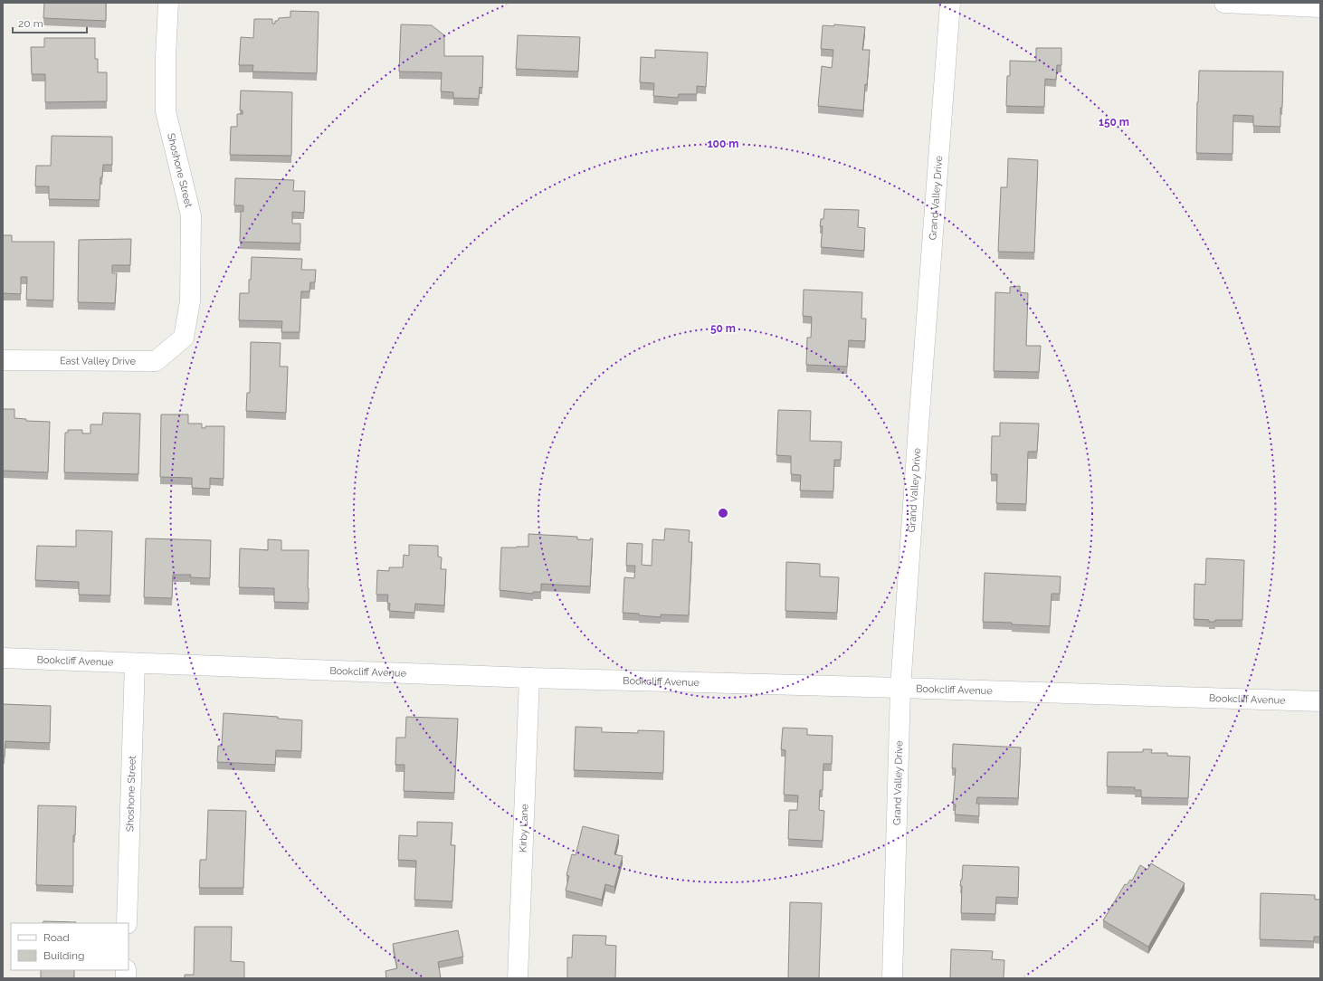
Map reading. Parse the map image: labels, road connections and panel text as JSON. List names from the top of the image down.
{
  "streets": {
    "street": [
      "Shoshone Street",
      "Grand Valley Drive",
      "East Valley Drive",
      "Bookcliff Avenue",
      "Kirby Lane"
    ]
  },
  "crossings": [
    ["Shoshone Street", "East Valley Drive"],
    ["Shoshone Street", "Bookcliff Avenue"],
    ["Grand Valley Drive", "Bookcliff Avenue"],
    ["Bookcliff Avenue", "Kirby Lane"]
  ],
  "legend": ["Road", "Building"],
  "scale_bar": "20 m",
  "rings": ["150 m", "100 m", "50 m"]
}
